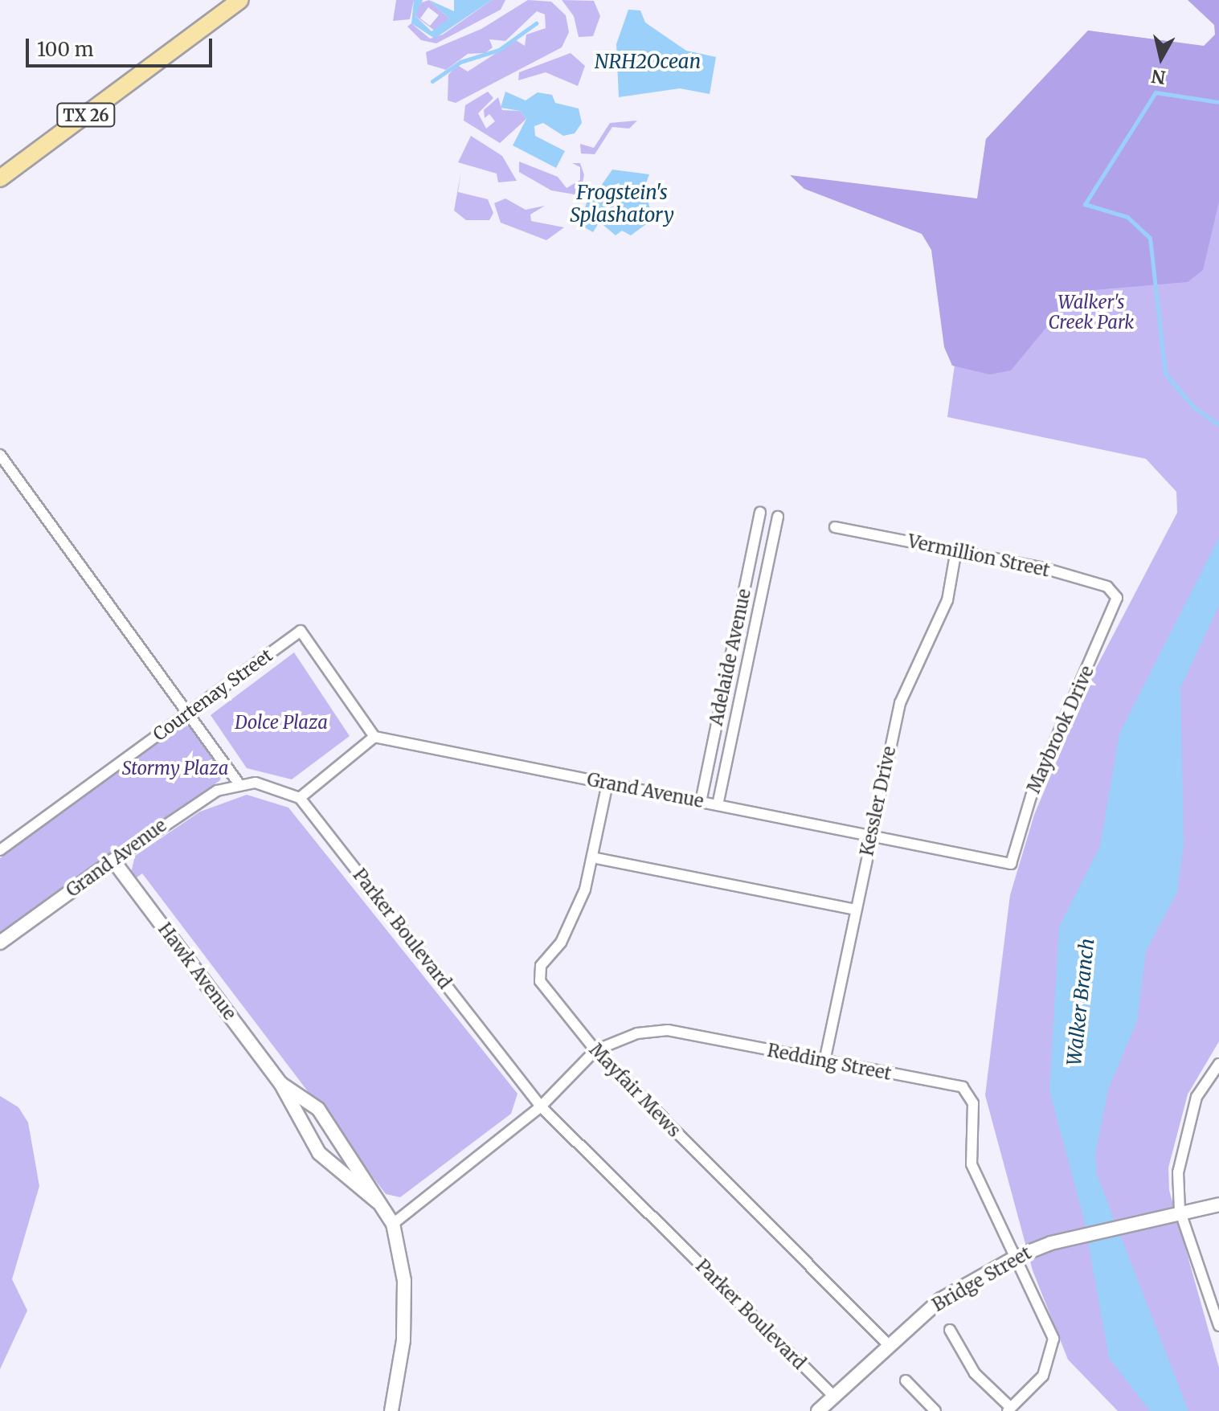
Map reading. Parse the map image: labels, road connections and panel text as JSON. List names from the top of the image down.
{
  "streets": {
    "main road": ["TX 26"],
    "street": [
      "Vermillion Street",
      "Adelaide Avenue",
      "Courtenay Street",
      "Maybrook Drive",
      "Grand Avenue",
      "Kessler Drive",
      "Parker Boulevard",
      "Hawk Avenue",
      "Redding Street",
      "Mayfair Mews",
      "Bridge Street"
    ]
  },
  "crossings": [
    ["Vermillion Street", "Maybrook Drive"],
    ["Vermillion Street", "Kessler Drive"],
    ["Adelaide Avenue", "Grand Avenue"],
    ["Courtenay Street", "Grand Avenue"],
    ["Maybrook Drive", "Grand Avenue"],
    ["Grand Avenue", "Kessler Drive"],
    ["Grand Avenue", "Hawk Avenue"],
    ["Grand Avenue", "Mayfair Mews"],
    ["Kessler Drive", "Redding Street"],
    ["Parker Boulevard", "Redding Street"],
    ["Parker Boulevard", "Bridge Street"],
    ["Hawk Avenue", "Redding Street"],
    ["Redding Street", "Mayfair Mews"],
    ["Redding Street", "Bridge Street"],
    ["Mayfair Mews", "Bridge Street"]
  ],
  "water": ["NRH2Ocean", "Frogstein's Splashatory", "Walker Branch"],
  "parks": ["Walker's Creek Park", "Dolce Plaza", "Stormy Plaza"],
  "scale_bar": "100 m",
  "north": "bottom"
}
